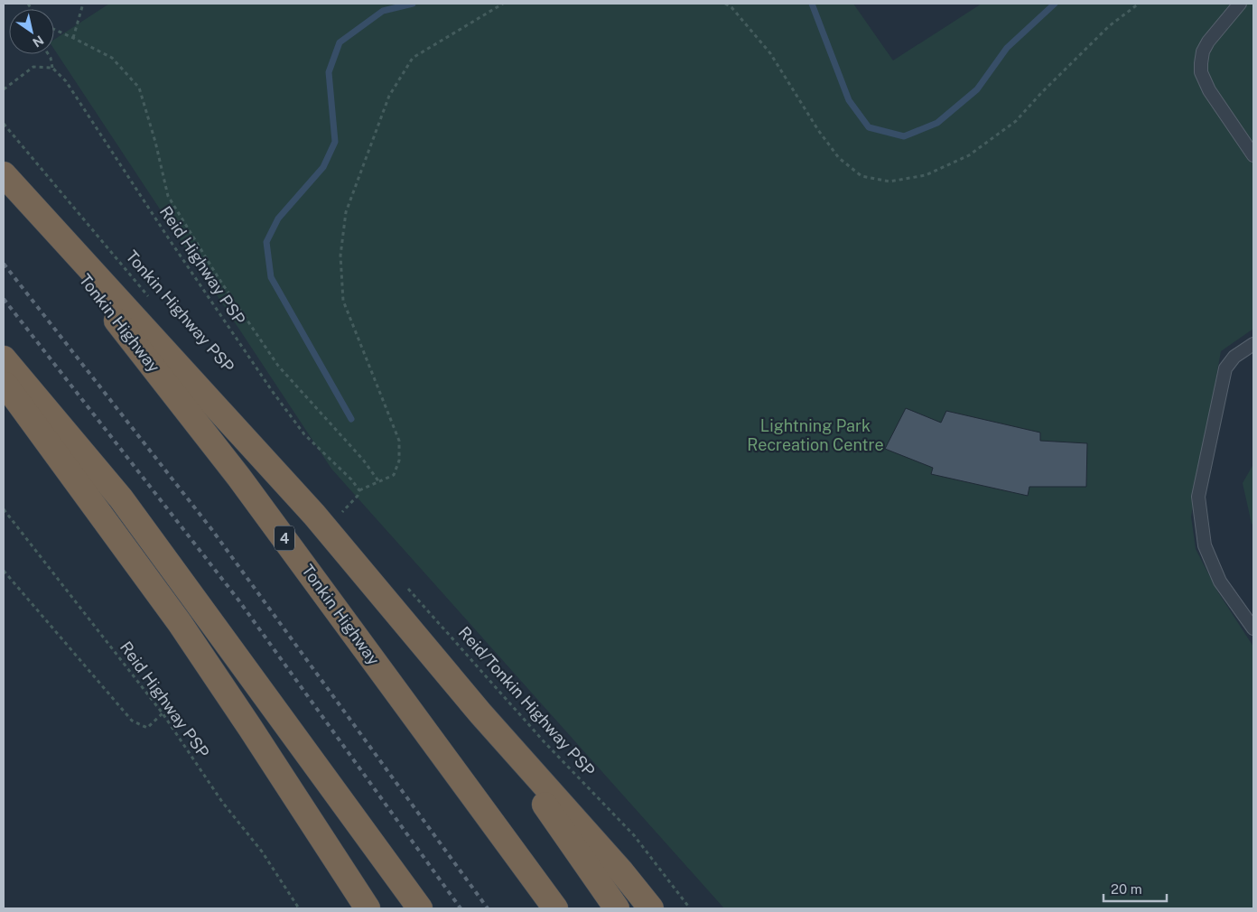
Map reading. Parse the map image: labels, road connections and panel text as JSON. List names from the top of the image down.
{
  "streets": {
    "highway": ["Tonkin Highway", "4"],
    "path": ["Reid Highway PSP", "Tonkin Highway PSP", "Reid/Tonkin Highway PSP"]
  },
  "parks": ["Lightning Park Recreation Centre"],
  "scale_bar": "20 m",
  "north": "bottom right"
}
